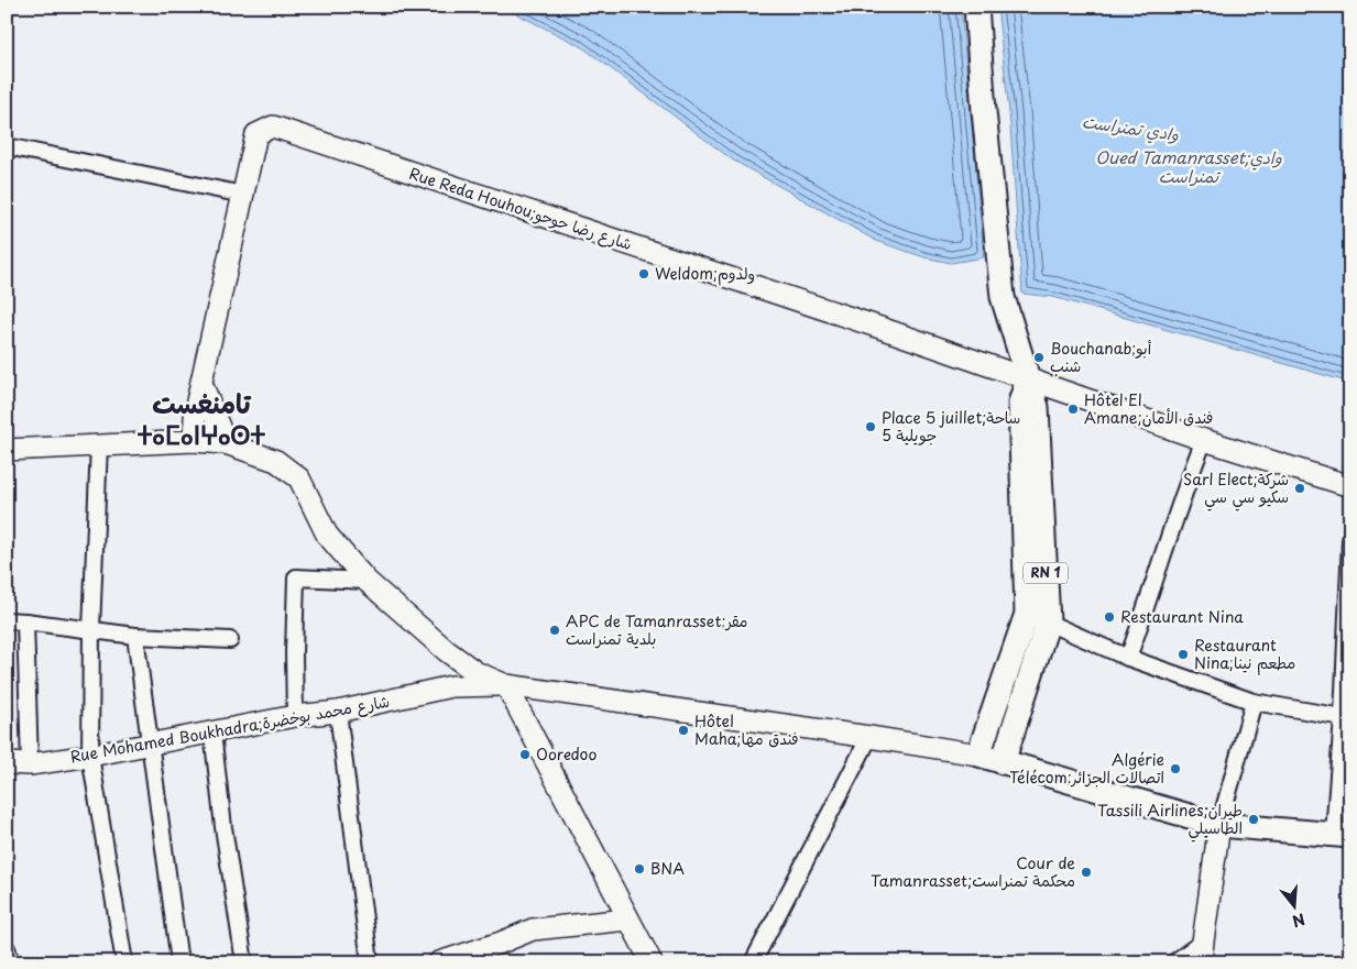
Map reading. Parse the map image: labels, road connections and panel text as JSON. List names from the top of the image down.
{
  "streets": {
    "main road": ["RN 1"],
    "street": ["Rue Reda Houhou;شارع رضا حوحو", "Rue Mohamed Boukhadra;شارع محمد بوخضرة"]
  },
  "crossings": [
    ["Rue Reda Houhou;شارع رضا حوحو", "RN 1"]
  ],
  "districts": ["تامنغست ⵜⴰⵎⴰⵏⵖⴰⵙⵜ"],
  "water": ["وادي تمنراست", "Oued Tamanrasset;وادي تمنراست"],
  "places": [
    "Weldom;ولدوم",
    "Bouchanab;أبو شنب",
    "Hôtel El Amane;فندق الأمان",
    "Place 5 juillet;ساحة 5 جويلية",
    "Sarl Elect;شركة سكيو سي سي",
    "Restaurant Nina",
    "APC de Tamanrasset;مقر بلدية تمنراست",
    "Restaurant Nina;مطعم نينا",
    "Hôtel Maha;فندق مها",
    "Ooredoo",
    "Algérie Télécom;اتصالات الجزائر",
    "Tassili Airlines;طيران الطاسيلي",
    "BNA",
    "Cour de Tamanrasset;محكمة تمنراست"
  ],
  "north": "bottom"
}
